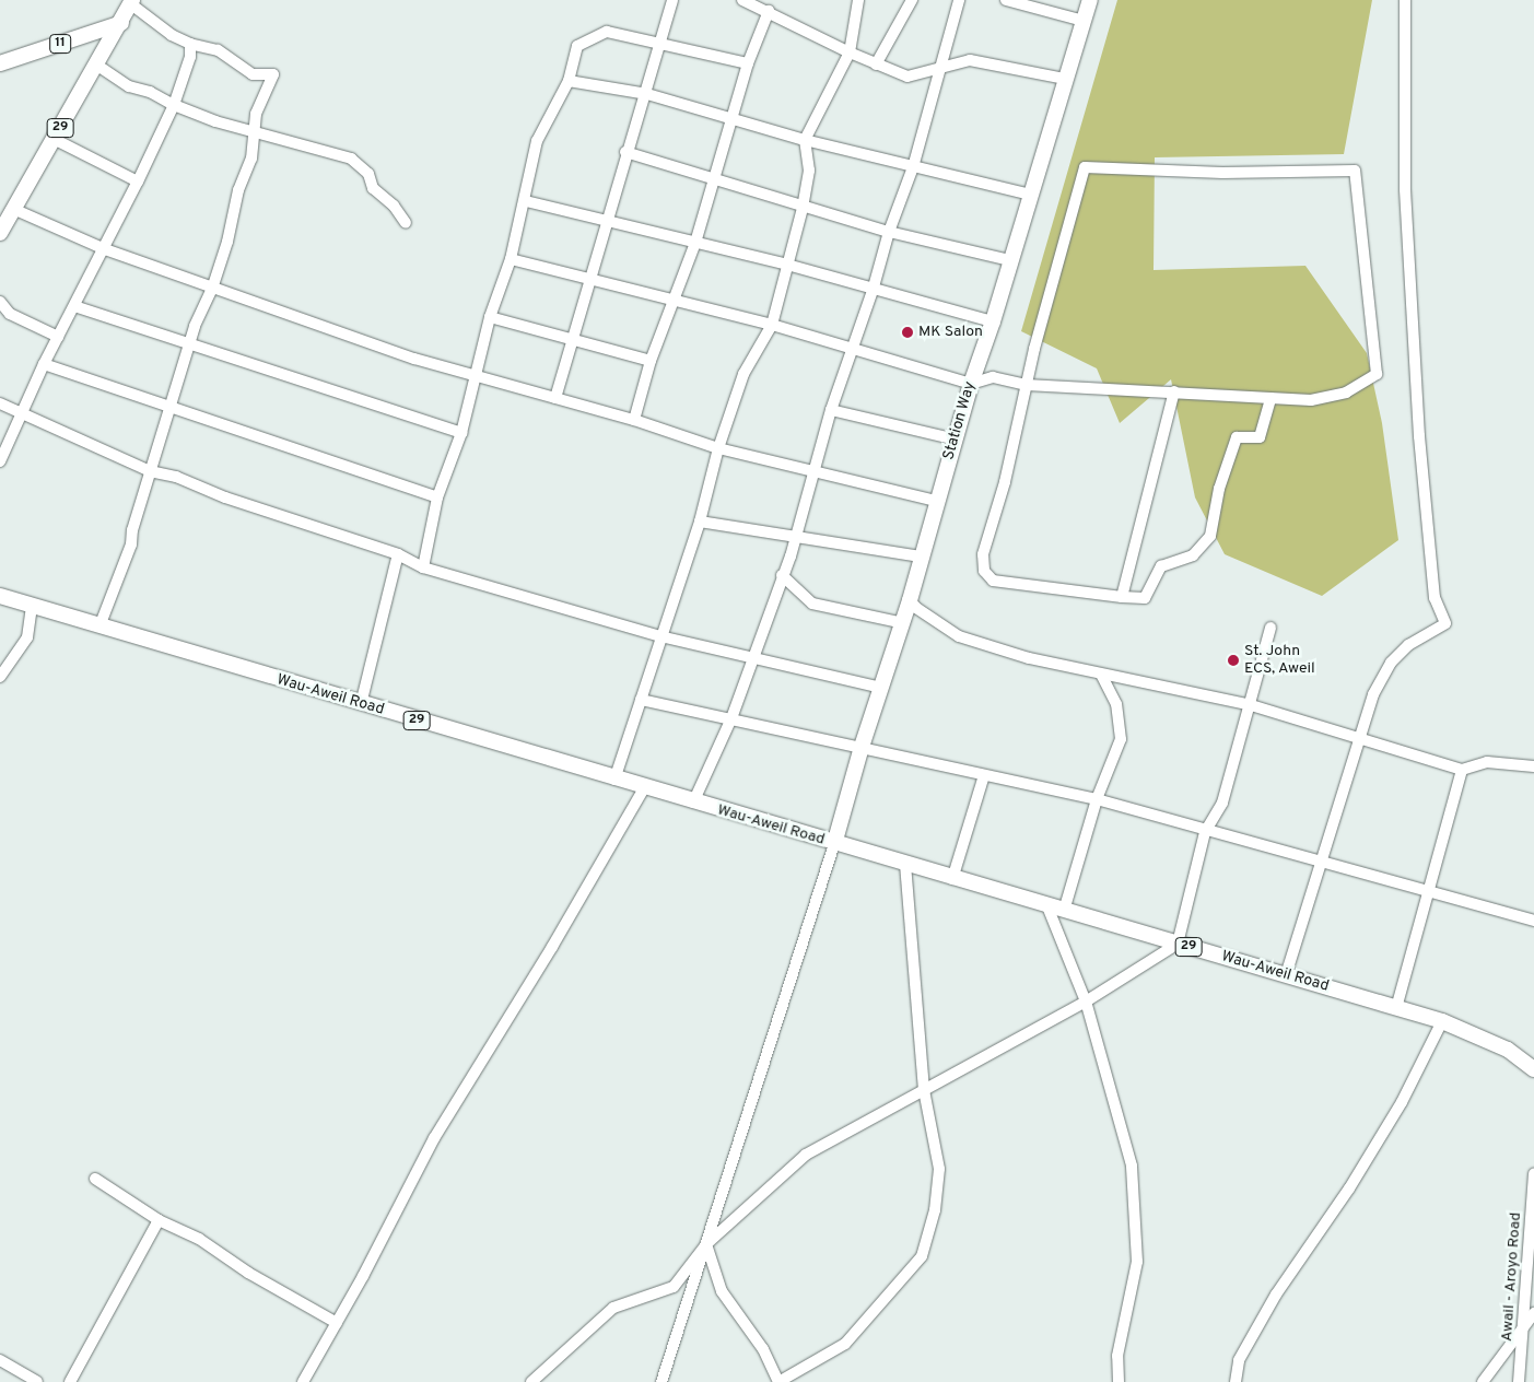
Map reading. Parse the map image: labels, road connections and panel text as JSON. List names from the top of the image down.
{
  "streets": {
    "main road": [
      "11",
      "29",
      "Station Way",
      "Wau-Aweil Road"
    ],
    "street": ["Awail - Aroyo Road"]
  },
  "crossings": [
    ["11", "29"],
    ["Station Way", "Wau-Aweil Road"]
  ],
  "places": ["MK Salon", "St. John ECS, Aweil"]
}
